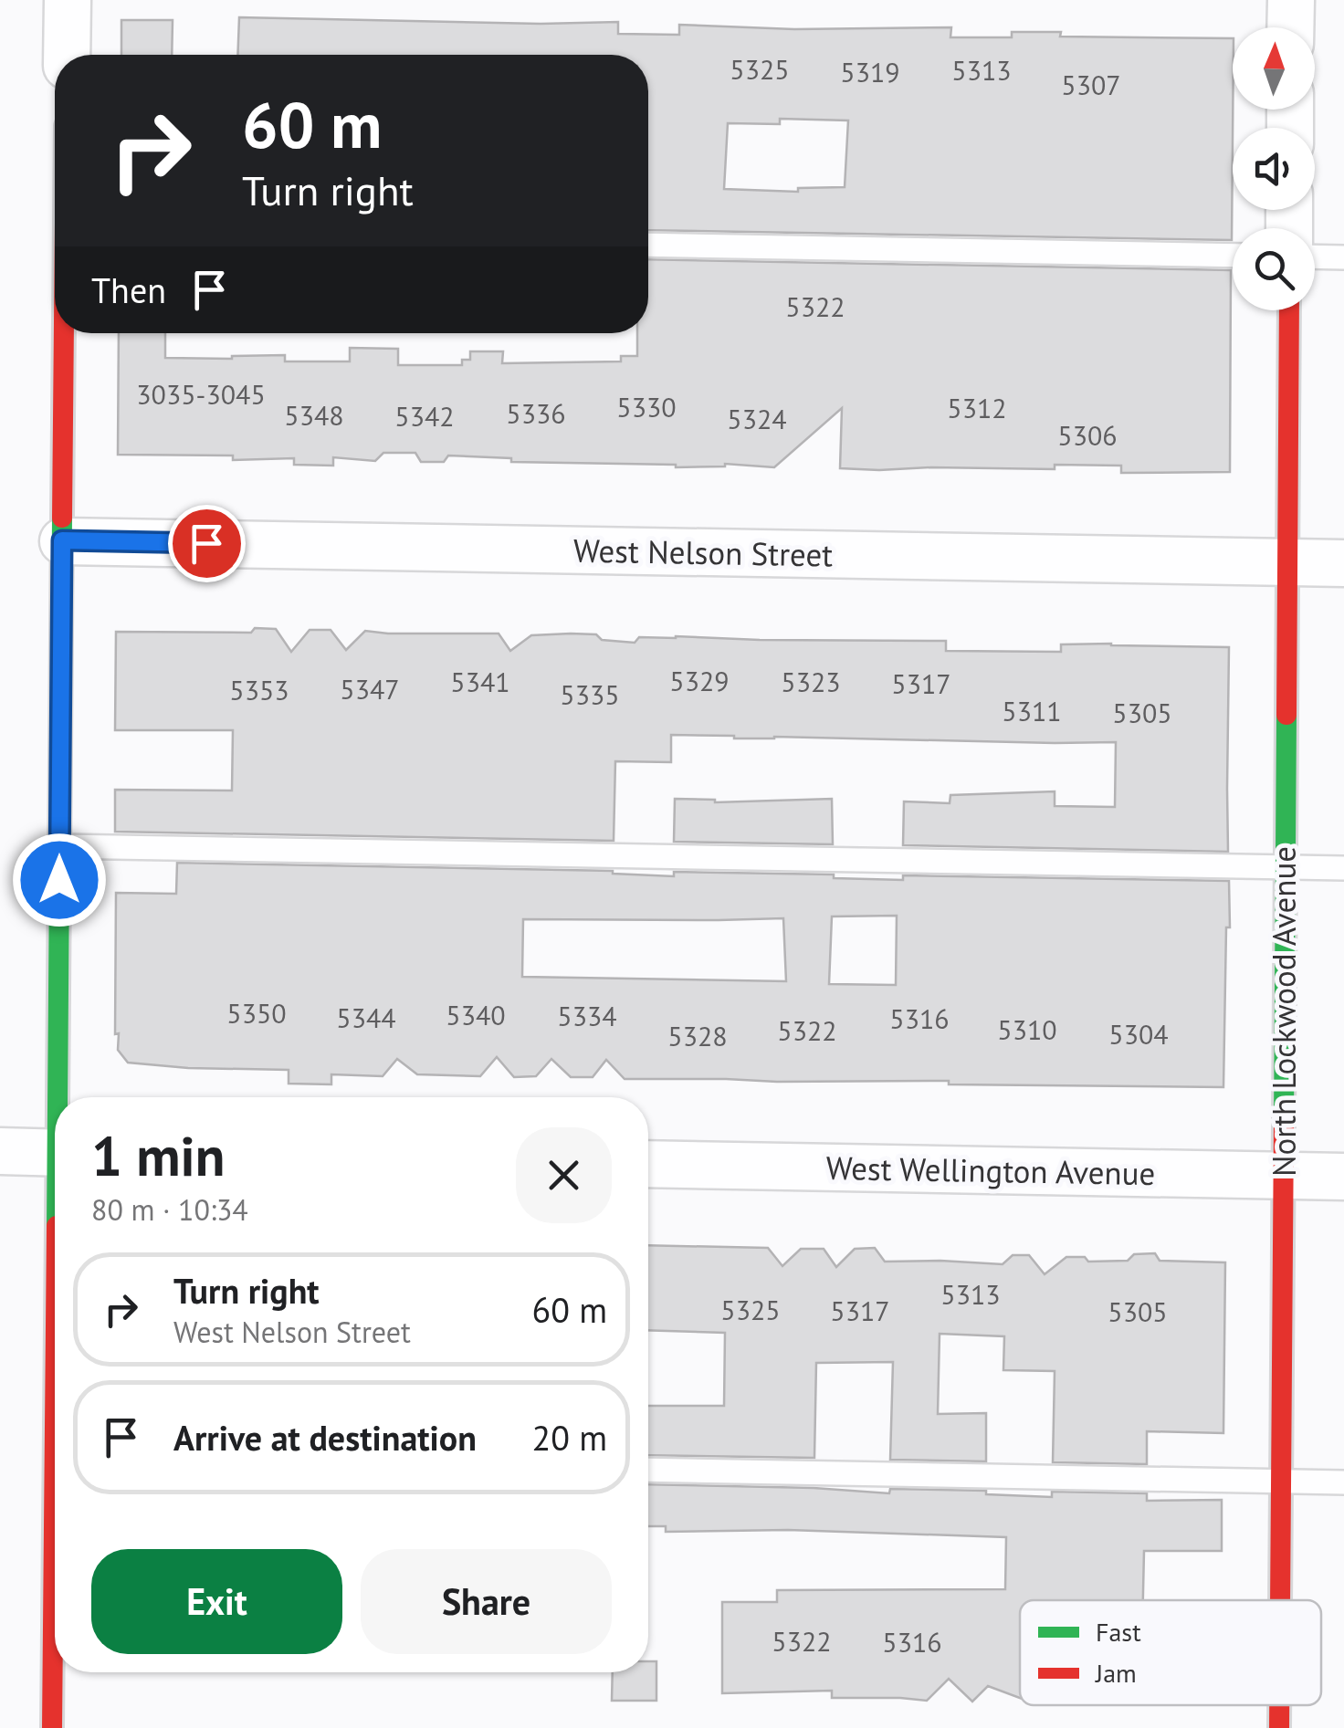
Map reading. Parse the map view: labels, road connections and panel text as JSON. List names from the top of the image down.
{
  "streets": {
    "street": ["West Nelson Street", "North Lockwood Avenue", "West Wellington Avenue"]
  },
  "crossings": [
    ["West Nelson Street", "North Lockwood Avenue"],
    ["North Lockwood Avenue", "West Wellington Avenue"]
  ],
  "house_numbers": [
    "5325",
    "5313",
    "5319",
    "5307",
    "5322",
    "3035-3045",
    "5330",
    "5312",
    "5336",
    "5348",
    "5342",
    "5324",
    "5306",
    "5329",
    "5341",
    "5323",
    "5317",
    "5347",
    "5353",
    "5335",
    "5311",
    "5305",
    "5350",
    "5340",
    "5334",
    "5344",
    "5316",
    "5310",
    "5322",
    "5304",
    "5328",
    "5313",
    "5325",
    "5317",
    "5305",
    "5322",
    "5316"
  ],
  "legend": ["Fast", "Jam"],
  "north": "top",
  "page": {
    "turn": ["60 m", "Turn right"],
    "then": "Then",
    "heading": ["1 min", "80 m · 10:34"],
    "list": [
      {
        "name": "Turn right",
        "note": "West Nelson Street",
        "value": "60 m"
      },
      {
        "name": "Arrive at destination",
        "value": "20 m"
      }
    ],
    "buttons": ["Exit", "Share"]
  }
}
